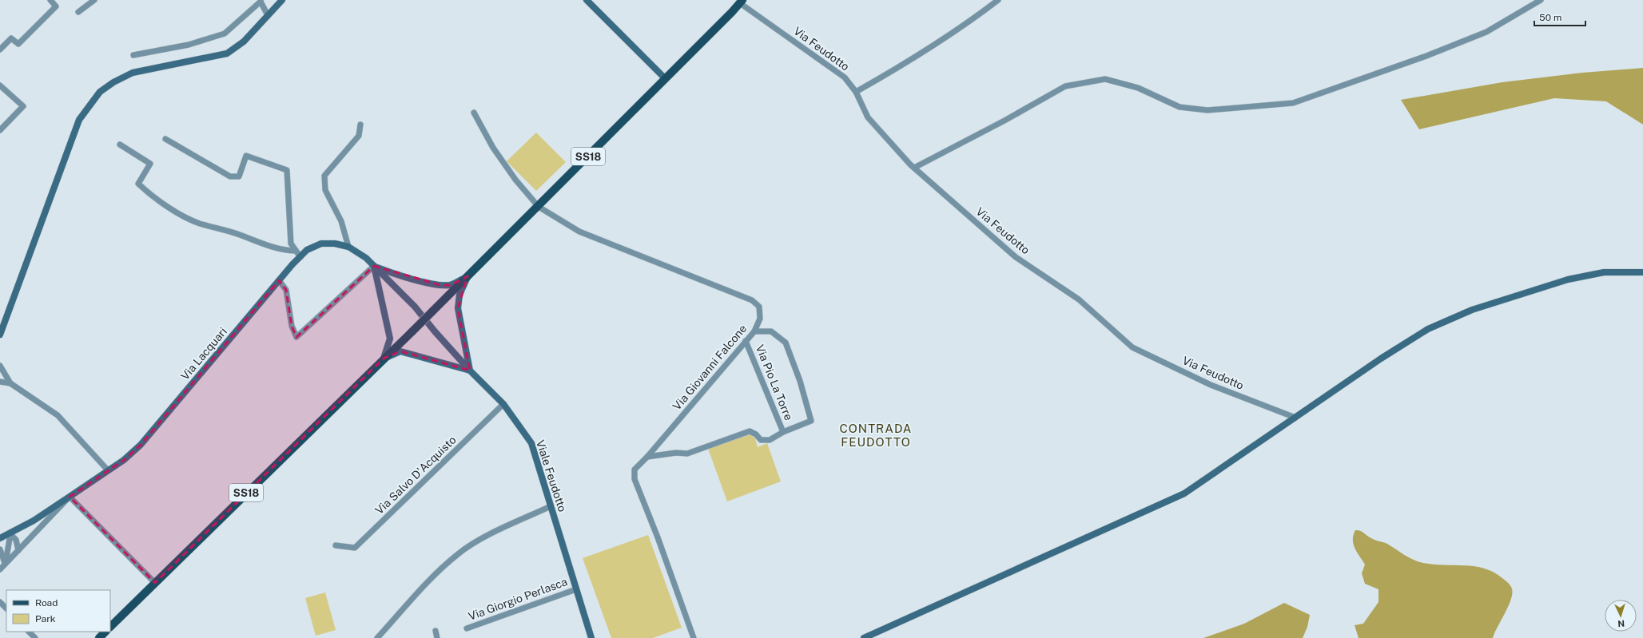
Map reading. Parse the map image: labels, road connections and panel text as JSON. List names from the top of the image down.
{
  "streets": {
    "main road": ["SS18"],
    "street": [
      "Via Feudotto",
      "Via Lacquari",
      "Via Giovanni Falcone",
      "Via Pio La Torre",
      "Via Salvo D'Acquisto",
      "Viale Feudotto",
      "Via Giorgio Perlasca"
    ]
  },
  "crossings": [
    ["Via Feudotto", "SS18"],
    ["SS18", "Via Giovanni Falcone"],
    ["Via Lacquari", "Viale Feudotto"],
    ["Via Giovanni Falcone", "Via Pio La Torre"],
    ["Via Salvo D'Acquisto", "Viale Feudotto"],
    ["Viale Feudotto", "Via Giorgio Perlasca"]
  ],
  "districts": ["CONTRADA FEUDOTTO"],
  "legend": ["Road", "Park"],
  "scale_bar": "50 m",
  "north": "bottom"
}
